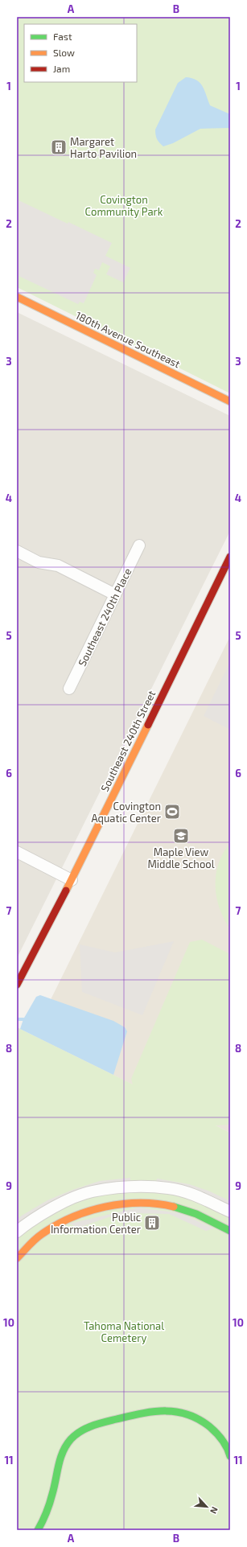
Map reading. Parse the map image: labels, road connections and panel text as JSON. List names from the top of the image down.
{
  "streets": {
    "street": ["180th Avenue Southeast", "Southeast 240th Place", "Southeast 240th Street"]
  },
  "parks": ["Covington Community Park", "Tahoma National Cemetery"],
  "places": {
    "building": ["Margaret Harto Pavilion", "Public Information Center"],
    "sports": ["Covington Aquatic Center"],
    "school or university": ["Maple View Middle School"]
  },
  "legend": ["Fast", "Slow", "Jam"],
  "north": "bottom right",
  "grid": {
    "columns": ["A", "B"],
    "rows": [
      "1",
      "2",
      "3",
      "4",
      "5",
      "6",
      "7",
      "8",
      "9",
      "10",
      "11"
    ]
  }
}
